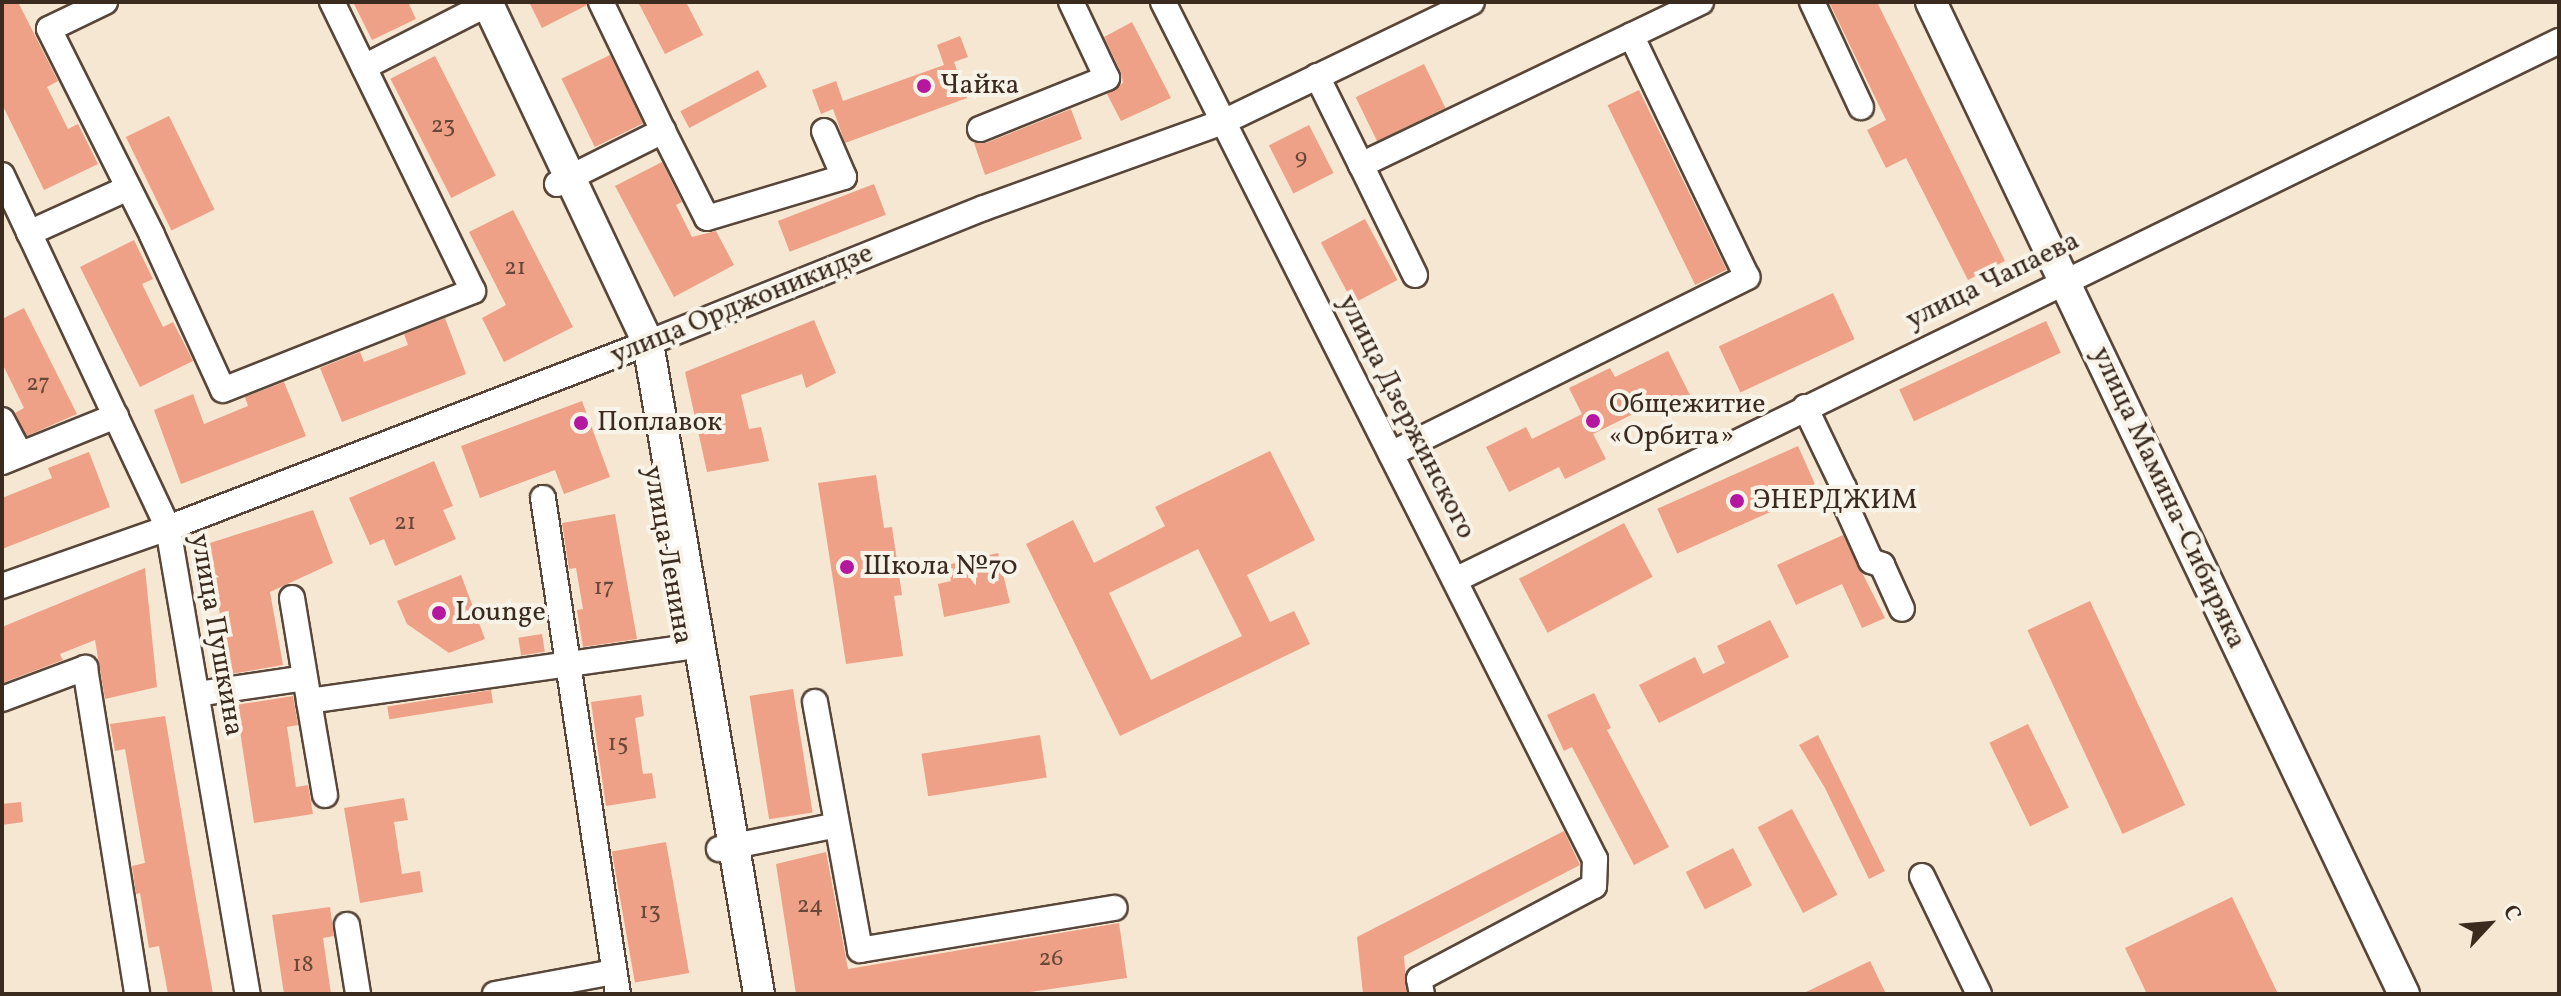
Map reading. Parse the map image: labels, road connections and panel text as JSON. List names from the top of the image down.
{
  "streets": {
    "main road": ["улица Мамина-Сибиряка", "улица Ленина"],
    "street": [
      "улица Чапаева",
      "улица Орджоникидзе",
      "улица Дзержинского",
      "улица Пушкина"
    ]
  },
  "crossings": [
    ["улица Чапаева", "улица Дзержинского"],
    ["улица Чапаева", "улица Мамина-Сибиряка"],
    ["улица Орджоникидзе", "улица Дзержинского"],
    ["улица Орджоникидзе", "улица Ленина"],
    ["улица Орджоникидзе", "улица Пушкина"]
  ],
  "places": [
    "Чайка",
    "Общежитие «Орбита»",
    "Поплавок",
    "ЭНЕРДЖИМ",
    "Школа №70",
    "Lounge"
  ],
  "house_numbers": [
    "23",
    "9",
    "21",
    "27",
    "21",
    "17",
    "15",
    "24",
    "13",
    "26",
    "18"
  ],
  "north": "top right"
}
